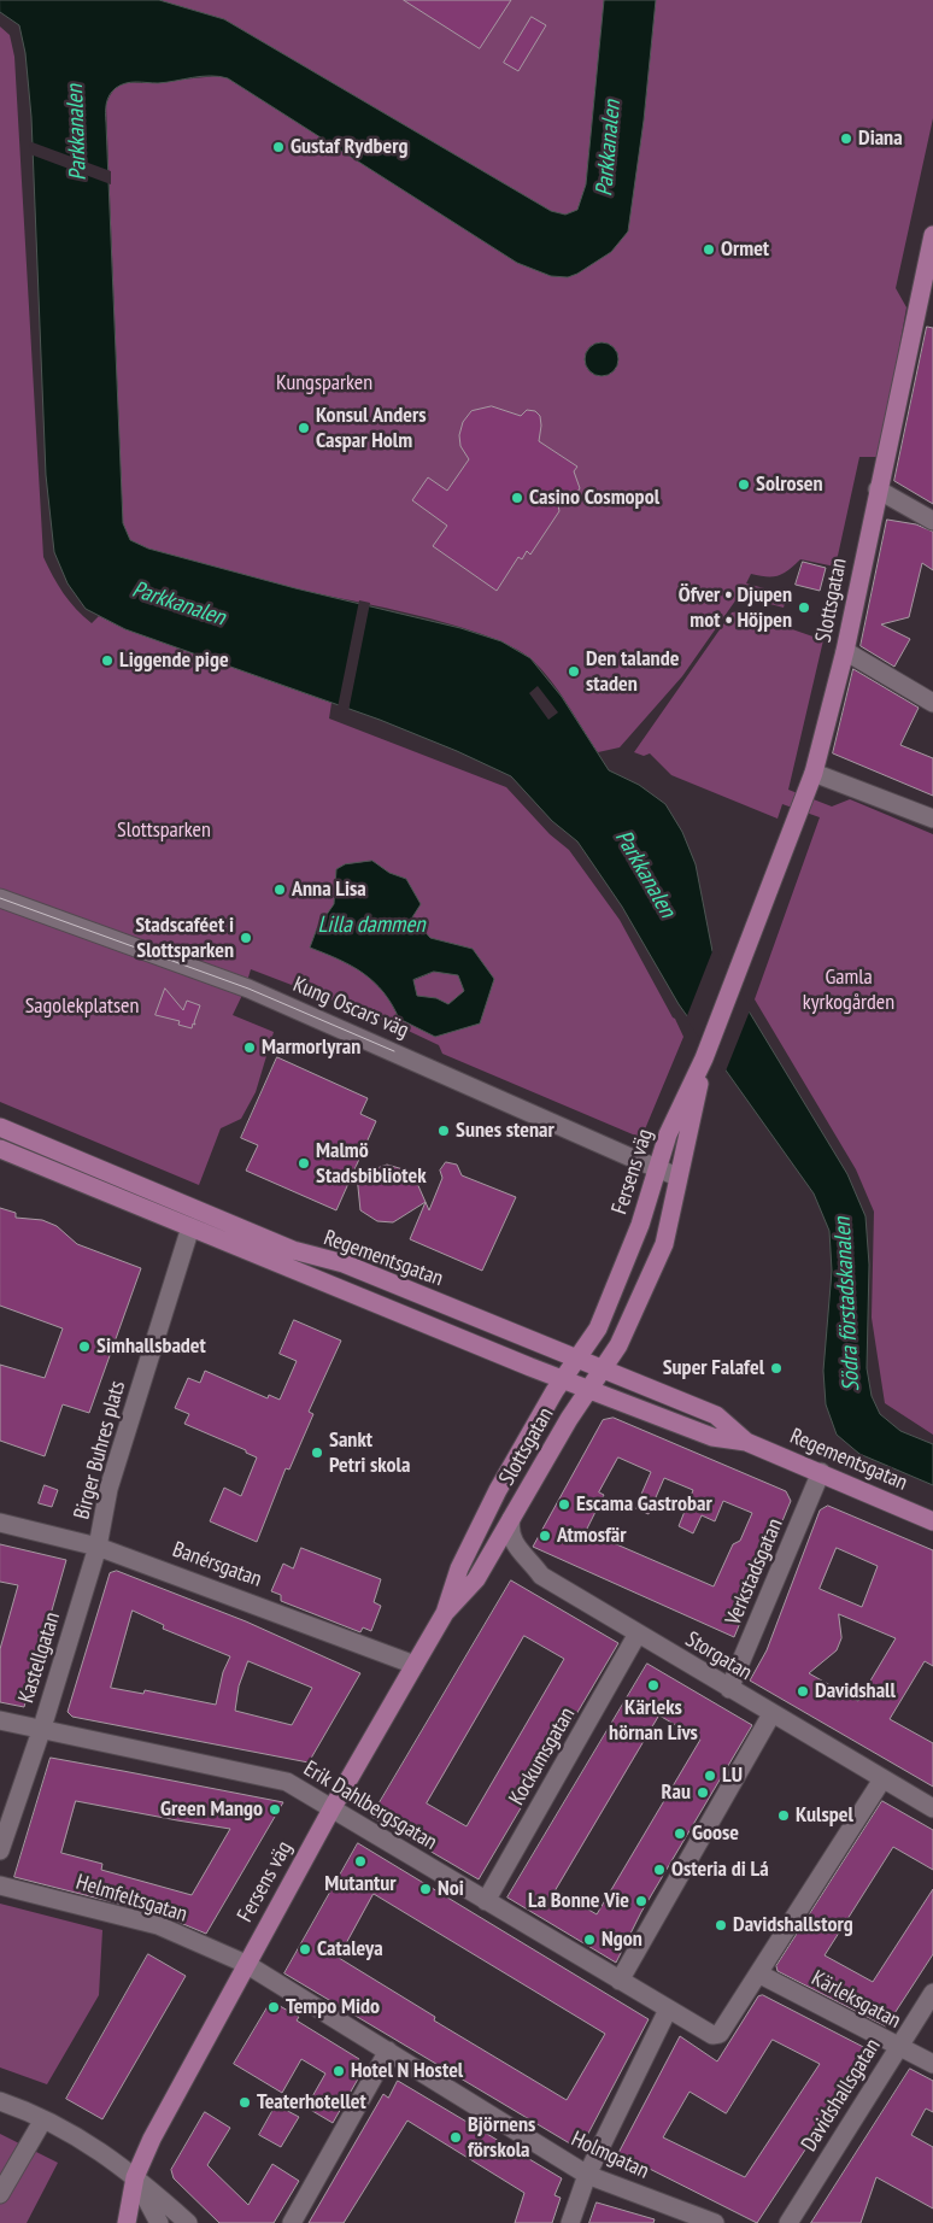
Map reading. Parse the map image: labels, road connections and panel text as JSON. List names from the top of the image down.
{
  "streets": {
    "main road": ["Slottsgatan", "Fersens väg", "Regementsgatan"],
    "street": [
      "Kung Oscars väg",
      "Birger Buhres plats",
      "Banérsgatan",
      "Verkstadsgatan",
      "Storgatan",
      "Kastellgatan",
      "Kockumsgatan",
      "Erik Dahlbergsgatan",
      "Helmfeltsgatan",
      "Kärleksgatan",
      "Davidshallsgatan",
      "Holmgatan"
    ]
  },
  "crossings": [
    ["Slottsgatan", "Fersens väg"],
    ["Slottsgatan", "Regementsgatan"],
    ["Slottsgatan", "Storgatan"],
    ["Kung Oscars väg", "Fersens väg"],
    ["Fersens väg", "Regementsgatan"],
    ["Fersens väg", "Banérsgatan"],
    ["Fersens väg", "Storgatan"],
    ["Fersens väg", "Erik Dahlbergsgatan"],
    ["Fersens väg", "Helmfeltsgatan"],
    ["Fersens väg", "Holmgatan"],
    ["Regementsgatan", "Birger Buhres plats"],
    ["Regementsgatan", "Verkstadsgatan"],
    ["Birger Buhres plats", "Banérsgatan"],
    ["Birger Buhres plats", "Kastellgatan"],
    ["Banérsgatan", "Kastellgatan"],
    ["Verkstadsgatan", "Storgatan"],
    ["Storgatan", "Kockumsgatan"],
    ["Kastellgatan", "Erik Dahlbergsgatan"],
    ["Kockumsgatan", "Erik Dahlbergsgatan"],
    ["Helmfeltsgatan", "Holmgatan"],
    ["Kärleksgatan", "Davidshallsgatan"]
  ],
  "water": ["Parkkanalen", "Lilla dammen", "Södra förstadskanalen"],
  "parks": [
    "Kungsparken",
    "Slottsparken",
    "Gamla kyrkogården",
    "Sagolekplatsen"
  ],
  "places": [
    "Diana",
    "Gustaf Rydberg",
    "Ormet",
    "Konsul Anders Caspar Holm",
    "Solrosen",
    "Casino Cosmopol",
    "Öfver • Djupen mot • Höjpen",
    "Liggende pige",
    "Den talande staden",
    "Anna Lisa",
    "Stadscaféet i Slottsparken",
    "Marmorlyran",
    "Sunes stenar",
    "Malmö Stadsbibliotek",
    "Simhallsbadet",
    "Super Falafel",
    "Sankt Petri skola",
    "Escama Gastrobar",
    "Atmosfär",
    "Kärleks hörnan Livs",
    "Davidshall",
    "LU",
    "Rau",
    "Green Mango",
    "Kulspel",
    "Goose",
    "Mutantur",
    "Osteria di Lá",
    "Noi",
    "La Bonne Vie",
    "Davidshallstorg",
    "Ngon",
    "Cataleya",
    "Tempo Mido",
    "Hotel N Hostel",
    "Teaterhotellet",
    "Björnens förskola"
  ]
}
